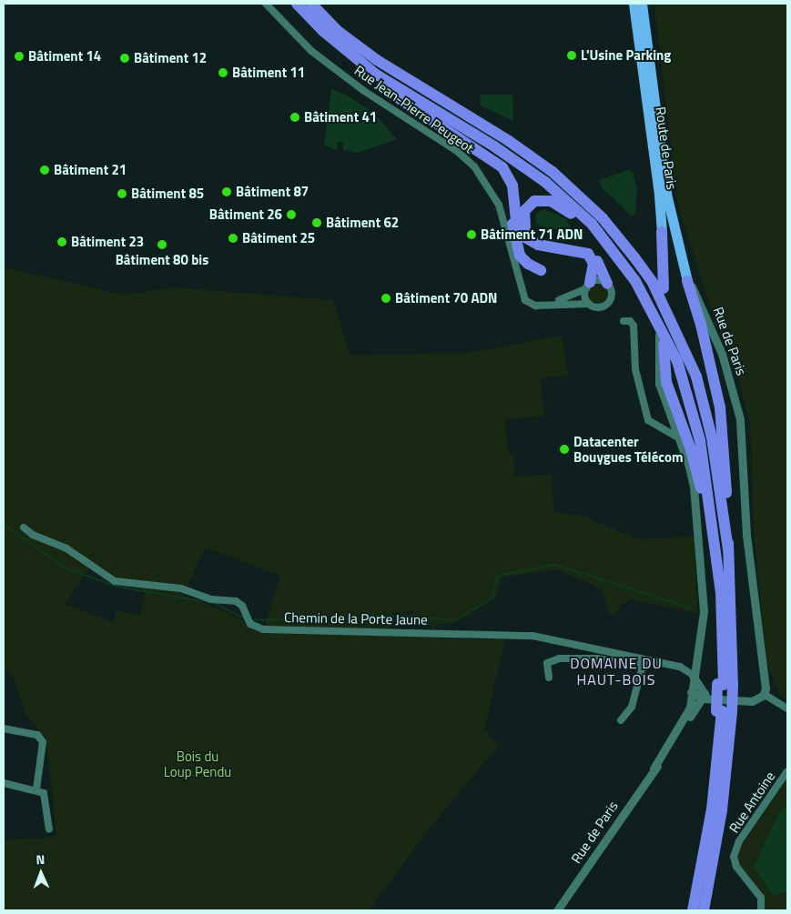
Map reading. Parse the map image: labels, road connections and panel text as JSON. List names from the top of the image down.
{
  "streets": {
    "main road": ["Route de Paris", "Rue de Paris"],
    "street": ["Rue Jean-Pierre Peugeot", "Chemin de la Porte Jaune", "Rue Antoine"]
  },
  "districts": ["DOMAINE DU HAUT-BOIS"],
  "parks": ["Bois du Loup Pendu"],
  "places": [
    "L'Usine Parking",
    "Bâtiment 14",
    "Bâtiment 12",
    "Bâtiment 11",
    "Bâtiment 41",
    "Bâtiment 21",
    "Bâtiment 87",
    "Bâtiment 85",
    "Bâtiment 26",
    "Bâtiment 62",
    "Bâtiment 71 ADN",
    "Bâtiment 25",
    "Bâtiment 23",
    "Bâtiment 80 bis",
    "Bâtiment 70 ADN",
    "Datacenter Bouygues Télécom"
  ],
  "north": "top"
}
